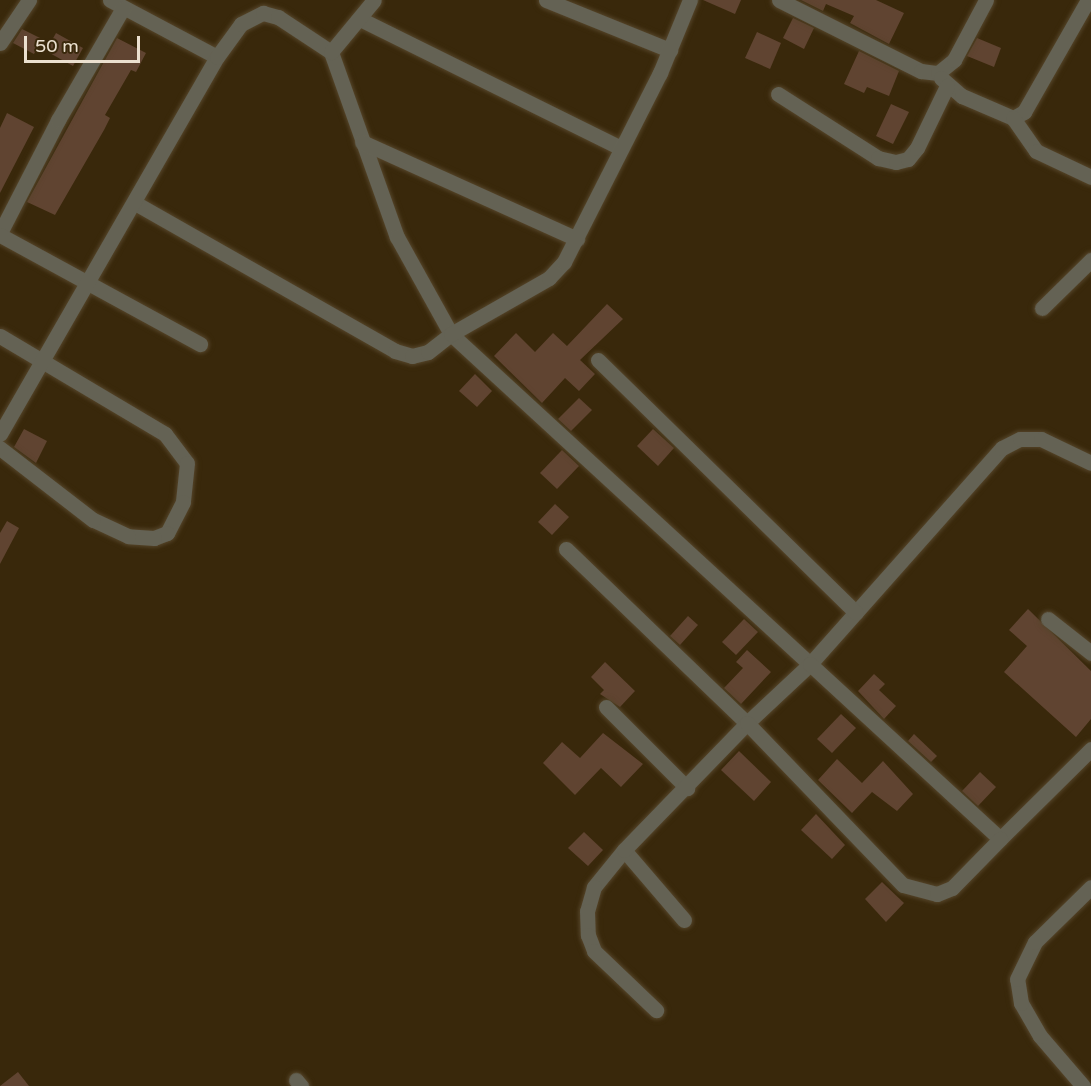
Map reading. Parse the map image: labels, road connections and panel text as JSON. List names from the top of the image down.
{
  "scale_bar": "50 m"
}
